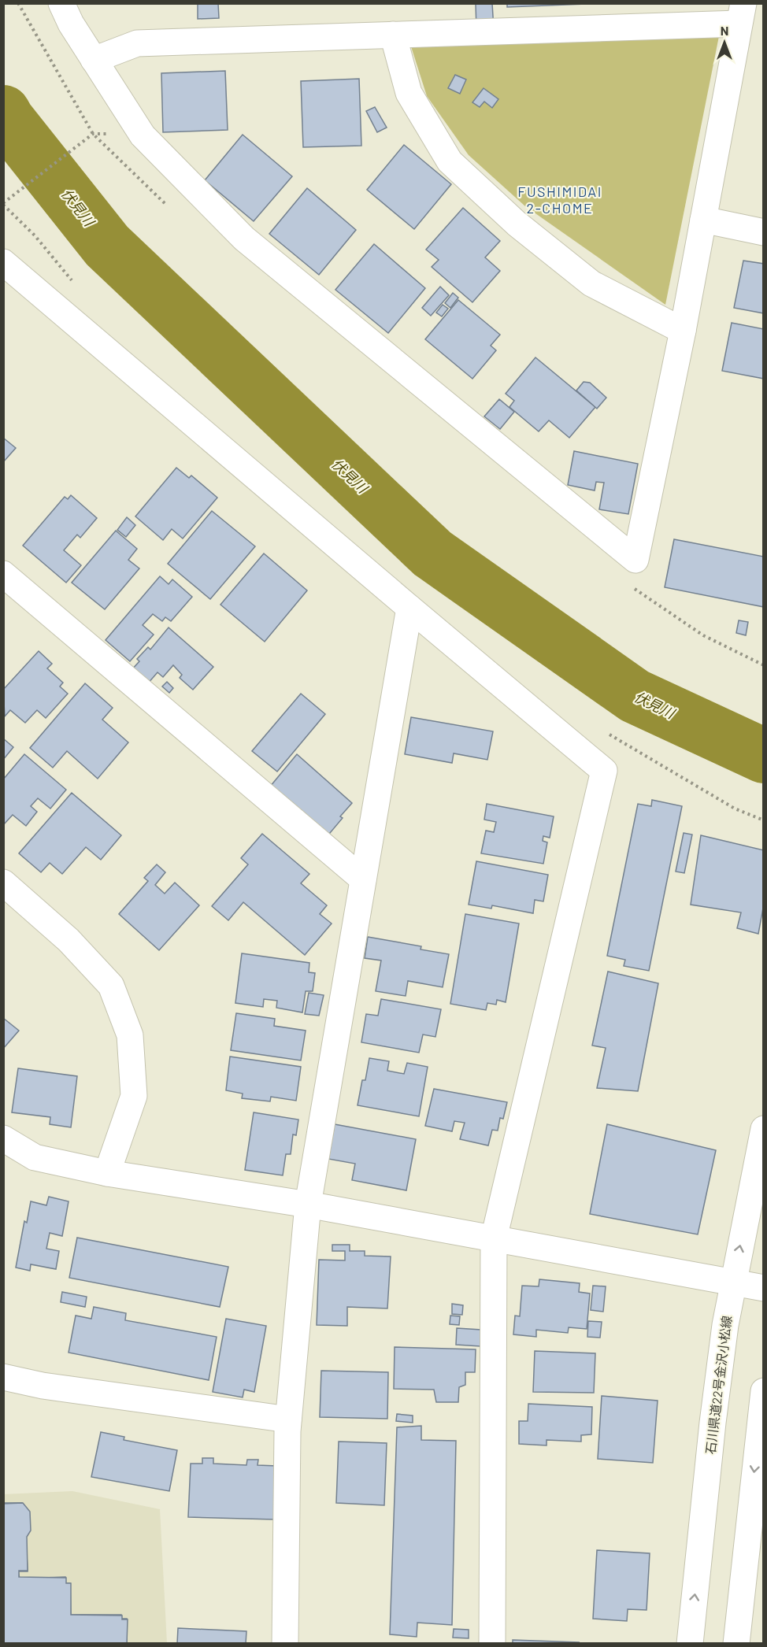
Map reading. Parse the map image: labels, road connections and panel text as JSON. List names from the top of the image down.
{
  "streets": {
    "street": ["石川県道22号金沢小松線"]
  },
  "districts": ["FUSHIMIDAI 2-CHOME"],
  "water": ["伏見川"],
  "north": "top"
}
